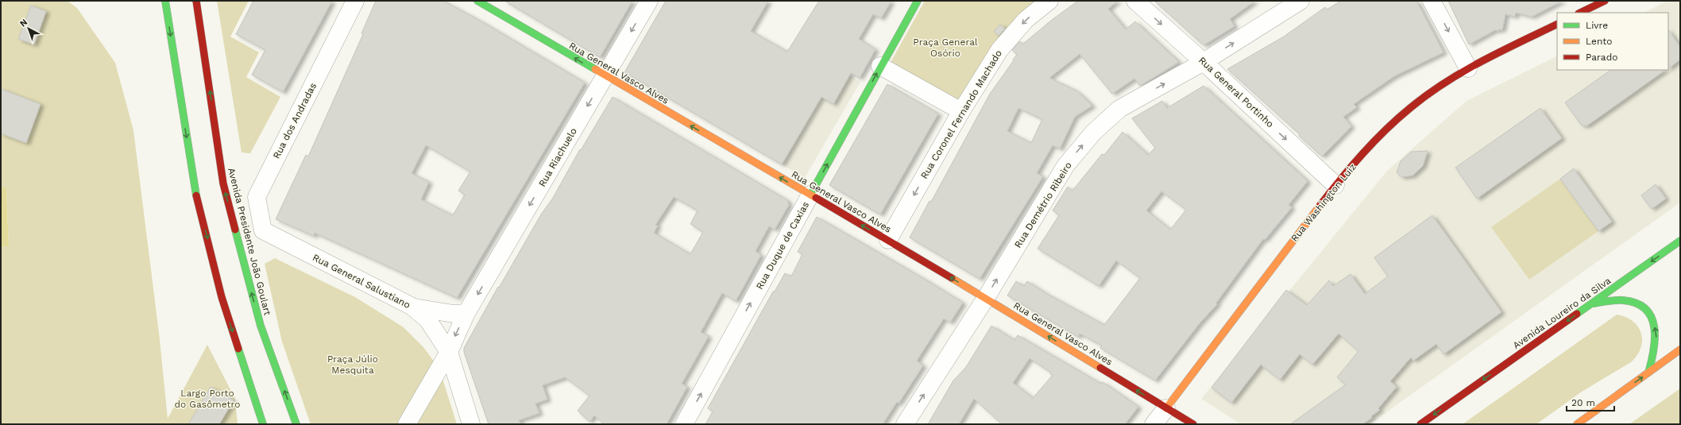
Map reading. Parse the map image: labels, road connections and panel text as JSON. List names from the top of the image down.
{
  "streets": {
    "street": [
      "Rua General Vasco Alves",
      "Rua General Portinho",
      "Rua Coronel Fernando Machado",
      "Rua dos Andradas",
      "Rua Riachuelo",
      "Rua Washington Luiz",
      "Rua Demétrio Ribeiro",
      "Avenida Presidente João Goulart",
      "Rua Duque de Caxias",
      "Rua General Salustiano",
      "Avenida Loureiro da Silva"
    ]
  },
  "crossings": [
    ["Rua General Vasco Alves", "Rua Coronel Fernando Machado"],
    ["Rua General Vasco Alves", "Rua Riachuelo"],
    ["Rua General Vasco Alves", "Rua Washington Luiz"],
    ["Rua General Vasco Alves", "Rua Demétrio Ribeiro"],
    ["Rua General Vasco Alves", "Rua Duque de Caxias"],
    ["Rua General Portinho", "Rua Washington Luiz"],
    ["Rua General Portinho", "Rua Demétrio Ribeiro"],
    ["Rua dos Andradas", "Rua General Salustiano"],
    ["Rua Riachuelo", "Rua General Salustiano"]
  ],
  "one_way": [
    "Rua General Vasco Alves",
    "Rua General Portinho",
    "Rua Coronel Fernando Machado",
    "Rua Riachuelo",
    "Rua Demétrio Ribeiro",
    "Rua Duque de Caxias",
    "Avenida Loureiro da Silva"
  ],
  "parks": ["Praça General Osório", "Praça Júlio Mesquita", "Largo Porto do Gasômetro"],
  "legend": ["Livre", "Lento", "Parado"],
  "scale_bar": "20 m",
  "north": "top left"
}
